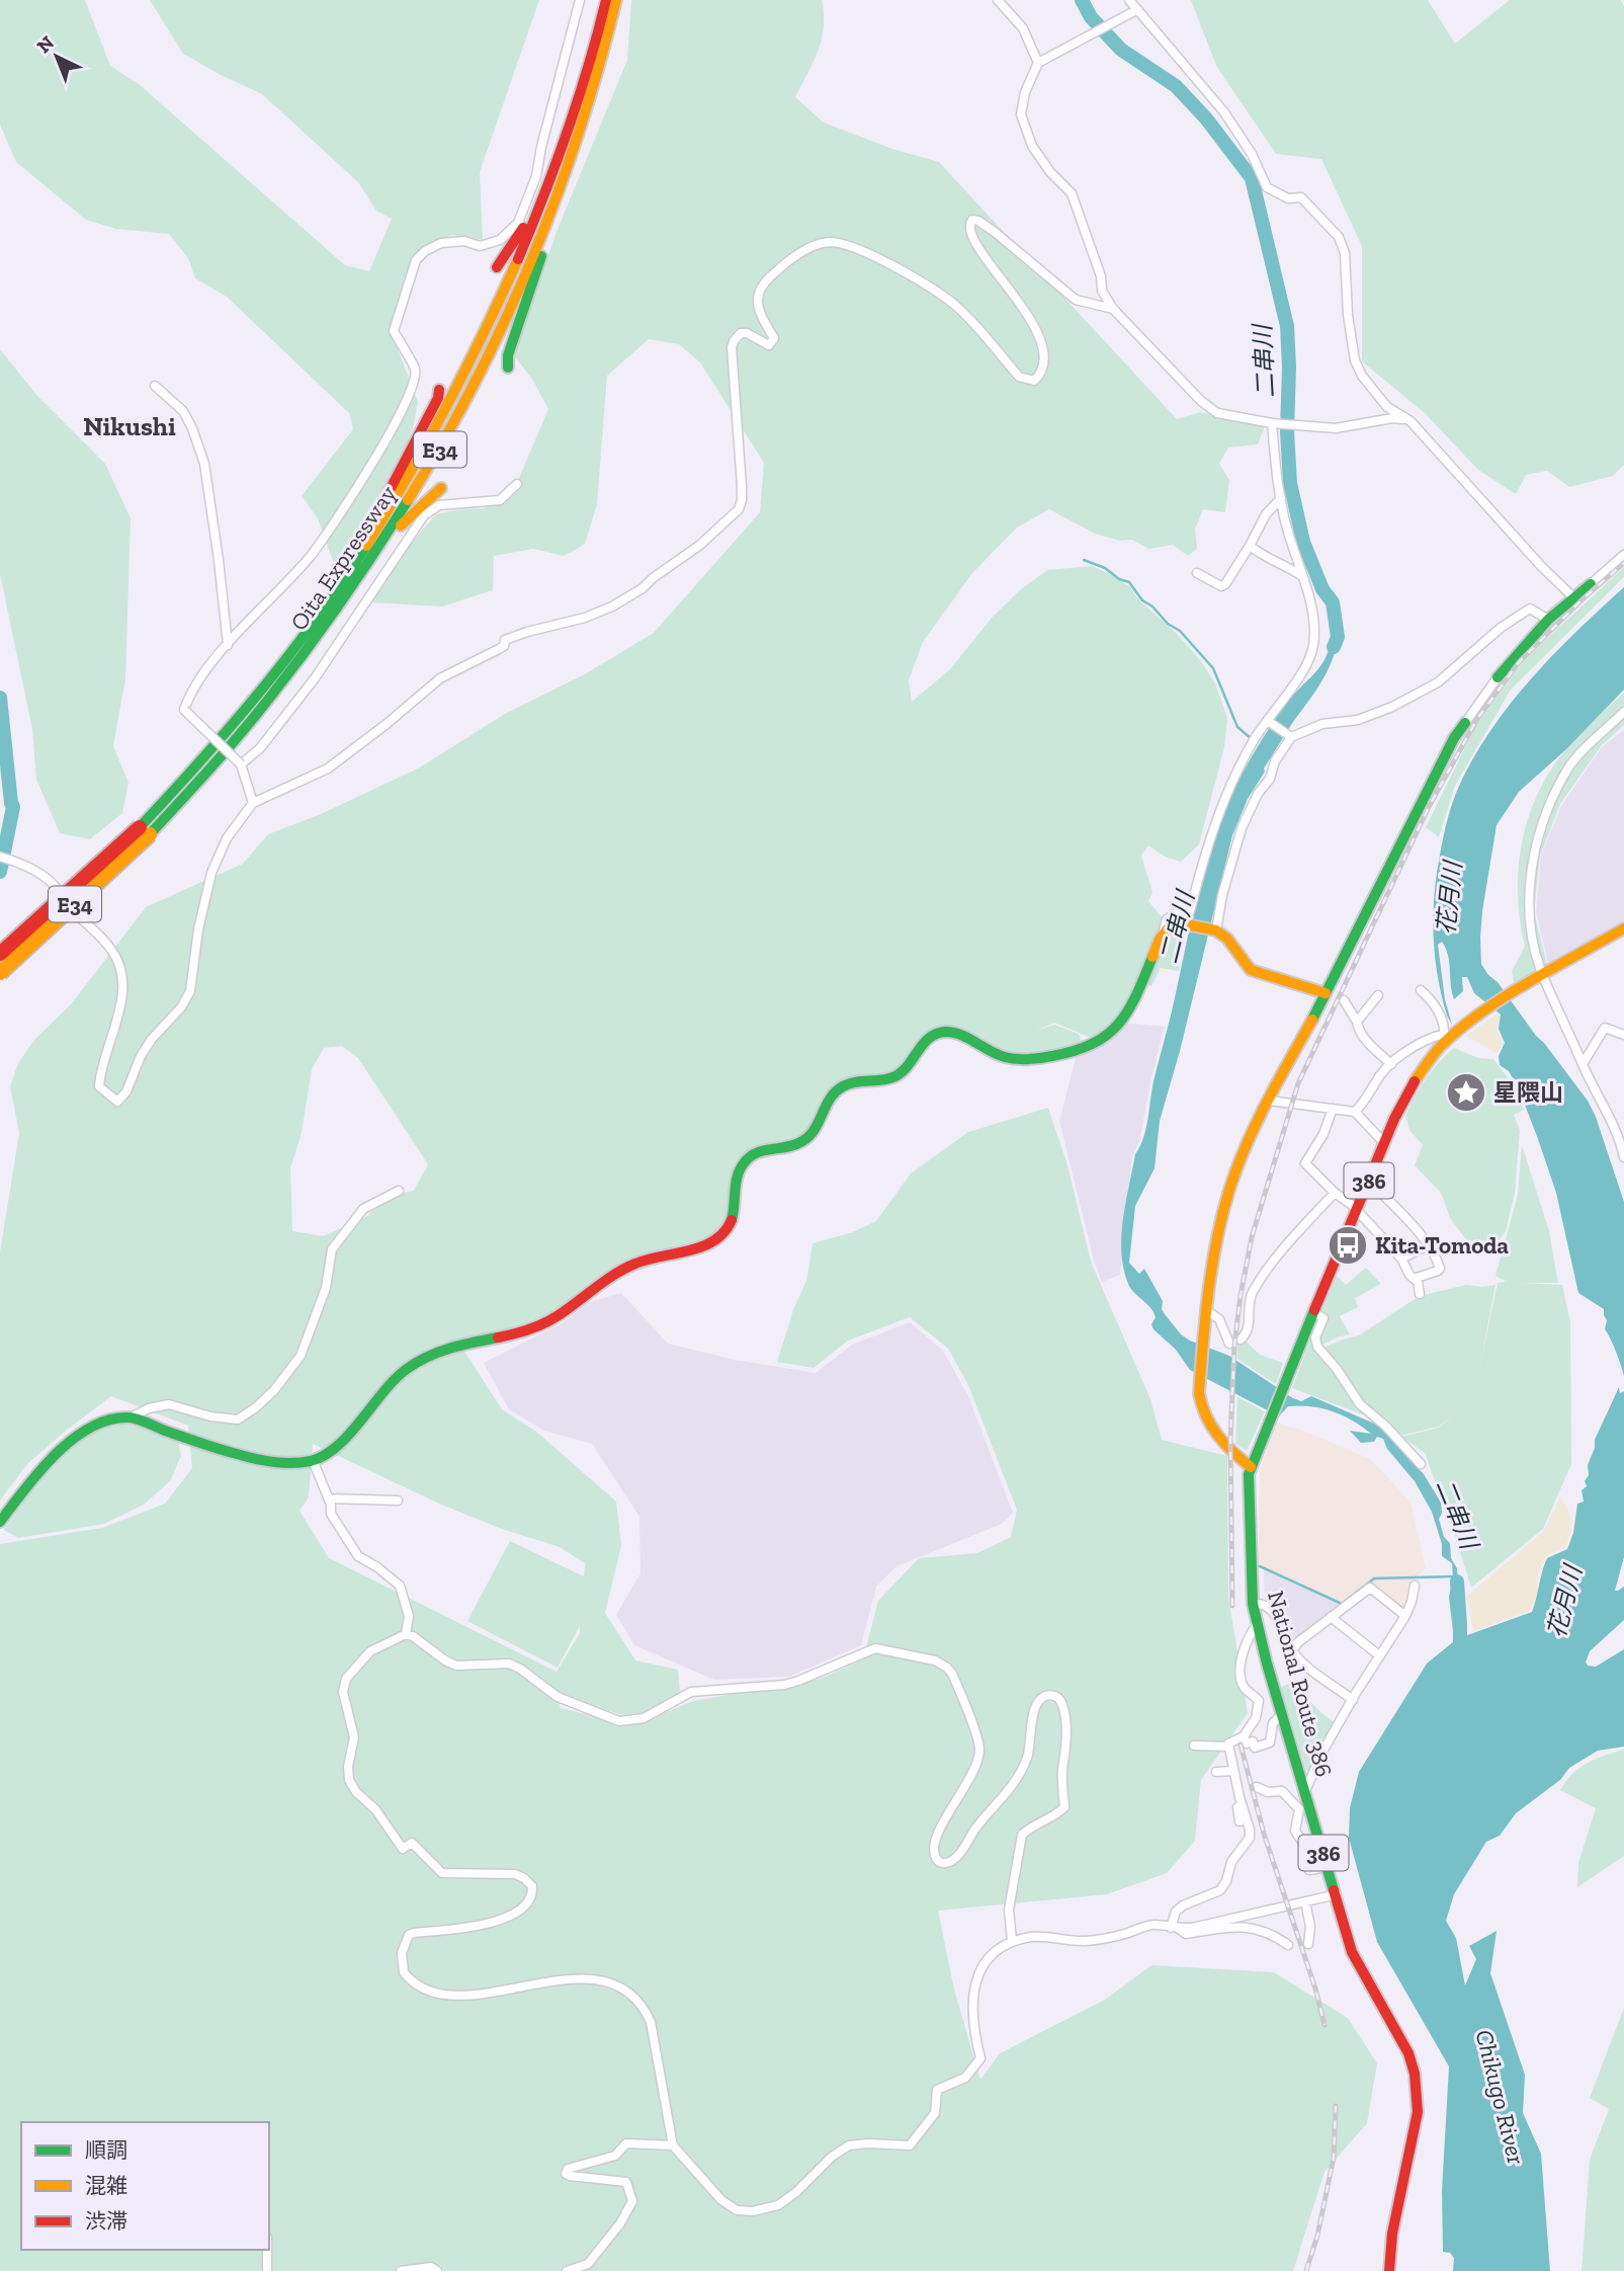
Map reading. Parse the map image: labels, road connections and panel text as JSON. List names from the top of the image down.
{
  "streets": {
    "main road": [
      "E34",
      "Oita Expressway",
      "386",
      "National Route 386"
    ]
  },
  "districts": ["Nikushi"],
  "water": ["二串川", "花月川", "Chikugo River"],
  "places": {
    "place": ["星隈山"],
    "bus stop": ["Kita-Tomoda"]
  },
  "legend": ["順調", "混雑", "渋滞"],
  "north": "top left"
}
